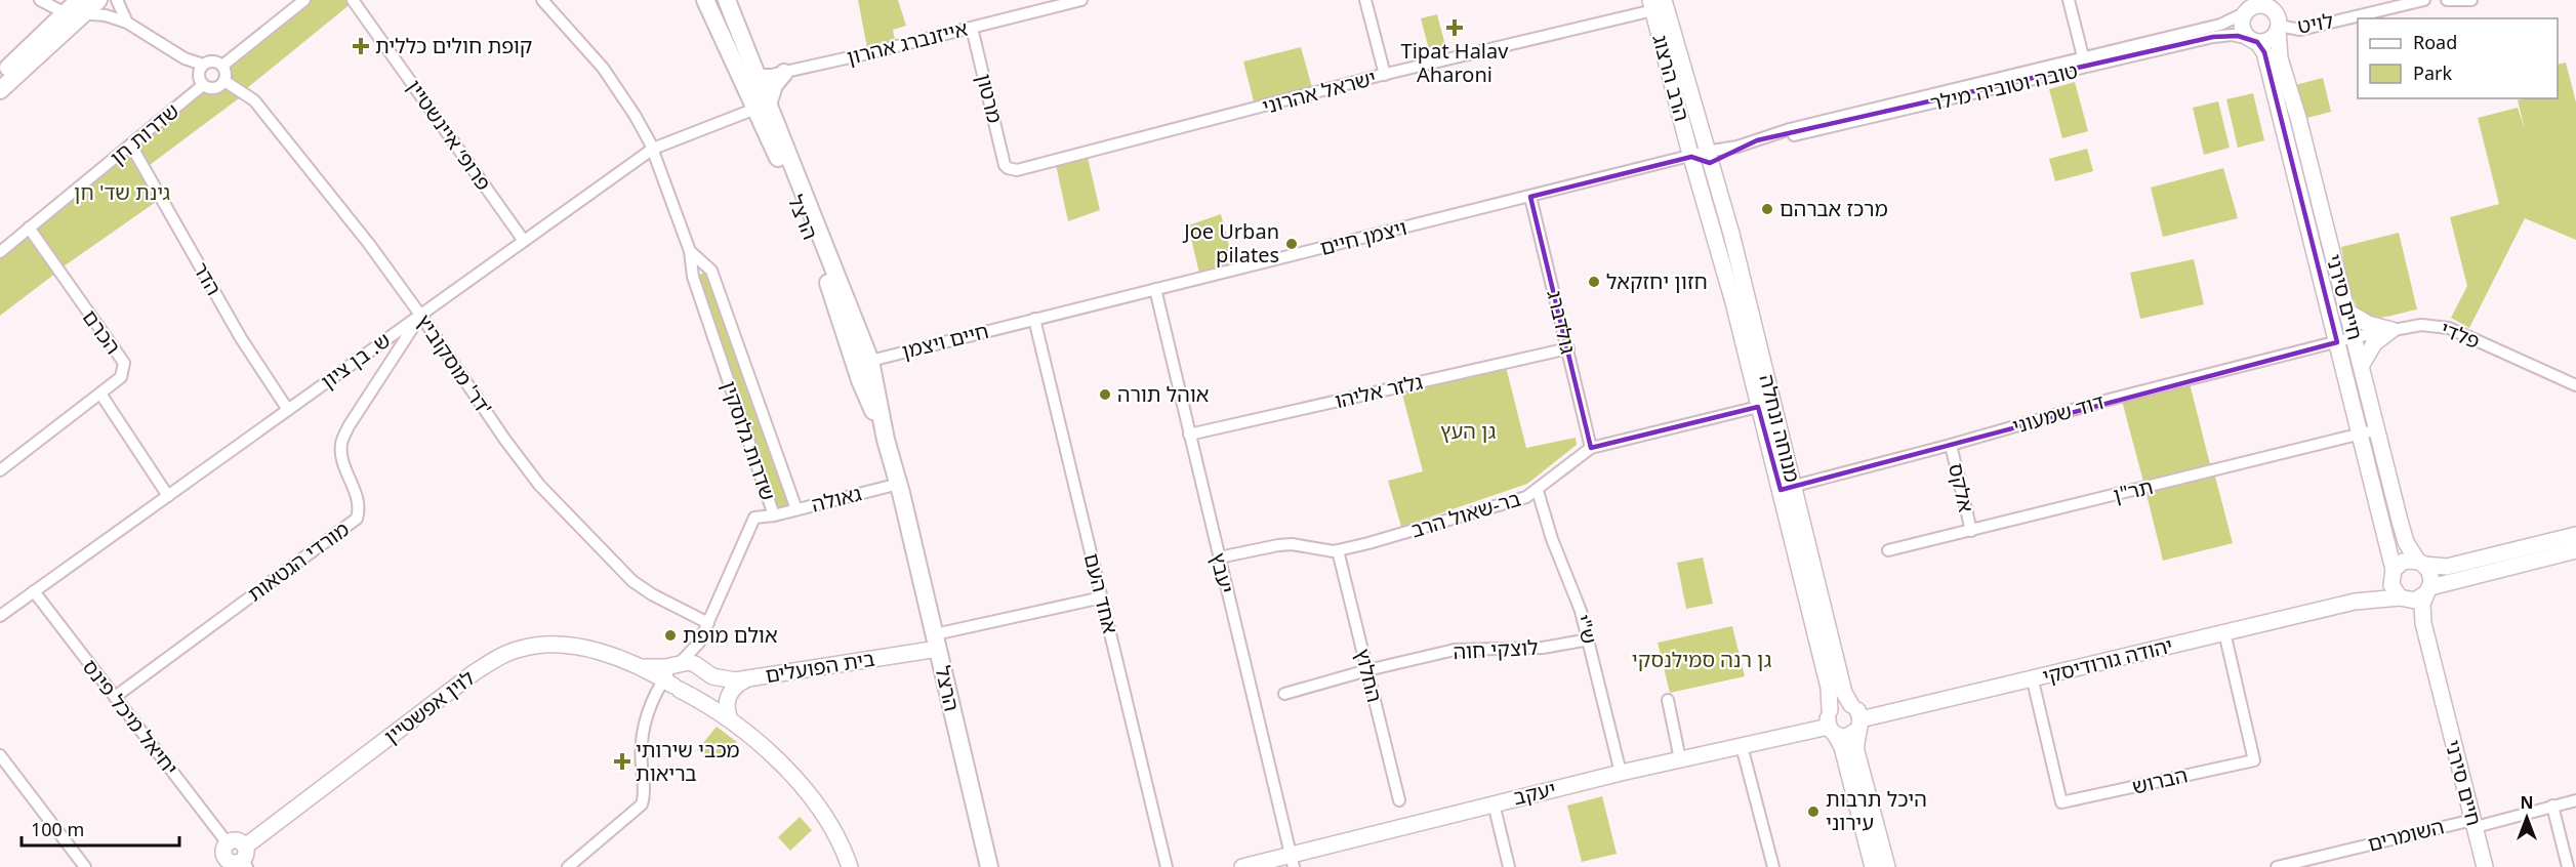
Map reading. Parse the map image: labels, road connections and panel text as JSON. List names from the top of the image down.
{
  "streets": {
    "main road": ["הרצל"],
    "street": [
      "לויט",
      "אייזנברג אהרון",
      "הרב הרצוג",
      "טובה וטוביה מילר",
      "ישראל אהרוני",
      "מרטון",
      "שדרות חן",
      "פרופ׳ איינשטיין",
      "ויצמן חיים",
      "הדר",
      "חיים סירני",
      "גולדברג",
      "הכרם",
      "פלדי",
      "חיים ויצמן",
      "ש. בן ציון",
      "דר' מוסקוביץ'",
      "גלזר אליהו",
      "דוד שמעוני",
      "מנוחה ונחלה",
      "שדרות גלוסקין",
      "אלקס",
      "תר\"ן",
      "גאולה",
      "בר-שאול הרב",
      "מורדי הגטאות",
      "יעבץ",
      "אחד העם",
      "ש\"י",
      "לוצקי חוה",
      "יהודה גורודיסקי",
      "בית הפועלים",
      "החלוץ",
      "לוין אפשטיין",
      "יחיאל מיכל פינס",
      "הברוש",
      "יעקב",
      "השומרים"
    ]
  },
  "crossings": [
    ["לויט", "טובה וטוביה מילר"],
    ["לויט", "חיים סירני"],
    ["אייזנברג אהרון", "מרטון"],
    ["אייזנברג אהרון", "הרצל"],
    ["הרב הרצוג", "טובה וטוביה מילר"],
    ["הרב הרצוג", "ישראל אהרוני"],
    ["הרב הרצוג", "ויצמן חיים"],
    ["הרב הרצוג", "מנוחה ונחלה"],
    ["טובה וטוביה מילר", "ויצמן חיים"],
    ["טובה וטוביה מילר", "חיים סירני"],
    ["טובה וטוביה מילר", "מנוחה ונחלה"],
    ["ישראל אהרוני", "מרטון"],
    ["שדרות חן", "הדר"],
    ["שדרות חן", "הכרם"],
    ["שדרות חן", "דר' מוסקוביץ'"],
    ["פרופ׳ איינשטיין", "ש. בן ציון"],
    ["הרצל", "חיים ויצמן"],
    ["הרצל", "ש. בן ציון"],
    ["הרצל", "גאולה"],
    ["הרצל", "בית הפועלים"],
    ["ויצמן חיים", "גולדברג"],
    ["ויצמן חיים", "חיים ויצמן"],
    ["ויצמן חיים", "מנוחה ונחלה"],
    ["ויצמן חיים", "יעבץ"],
    ["ויצמן חיים", "אחד העם"],
    ["הדר", "ש. בן ציון"],
    ["חיים סירני", "פלדי"],
    ["חיים סירני", "דוד שמעוני"],
    ["חיים סירני", "תר\"ן"],
    ["חיים סירני", "יהודה גורודיסקי"],
    ["חיים סירני", "השומרים"],
    ["גולדברג", "גלזר אליהו"],
    ["גולדברג", "בר-שאול הרב"],
    ["פלדי", "דוד שמעוני"],
    ["חיים ויצמן", "אחד העם"],
    ["ש. בן ציון", "דר' מוסקוביץ'"],
    ["ש. בן ציון", "שדרות גלוסקין"],
    ["ש. בן ציון", "מורדי הגטאות"],
    ["ש. בן ציון", "יחיאל מיכל פינס"],
    ["דר' מוסקוביץ'", "שדרות גלוסקין"],
    ["דר' מוסקוביץ'", "מורדי הגטאות"],
    ["גלזר אליהו", "יעבץ"],
    ["דוד שמעוני", "מנוחה ונחלה"],
    ["דוד שמעוני", "אלקס"],
    ["מנוחה ונחלה", "בר-שאול הרב"],
    ["מנוחה ונחלה", "יהודה גורודיסקי"],
    ["מנוחה ונחלה", "יעקב"],
    ["שדרות גלוסקין", "גאולה"],
    ["שדרות גלוסקין", "בית הפועלים"],
    ["שדרות גלוסקין", "לוין אפשטיין"],
    ["אלקס", "תר\"ן"],
    ["בר-שאול הרב", "ש\"י"],
    ["בר-שאול הרב", "החלוץ"],
    ["מורדי הגטאות", "יחיאל מיכל פינס"],
    ["יעבץ", "יעקב"],
    ["ש\"י", "לוצקי חוה"],
    ["ש\"י", "יעקב"],
    ["לוצקי חוה", "החלוץ"],
    ["יהודה גורודיסקי", "הברוש"],
    ["יהודה גורודיסקי", "יעקב"],
    ["בית הפועלים", "לוין אפשטיין"]
  ],
  "parks": ["גינת שד' חן", "גן העץ", "גן רנה סמילנסקי"],
  "places": {
    "health": ["Tipat Halav Aharoni", "קופת חולים כללית", "מכבי שירותי בריאות"],
    "other": [
      "מרכז אברהם",
      "Joe Urban pilates",
      "חזון יחזקאל",
      "אוהל תורה",
      "אולם מופת",
      "היכל תרבות עירוני"
    ]
  },
  "legend": ["Road", "Park"],
  "scale_bar": "100 m",
  "north": "top"
}
